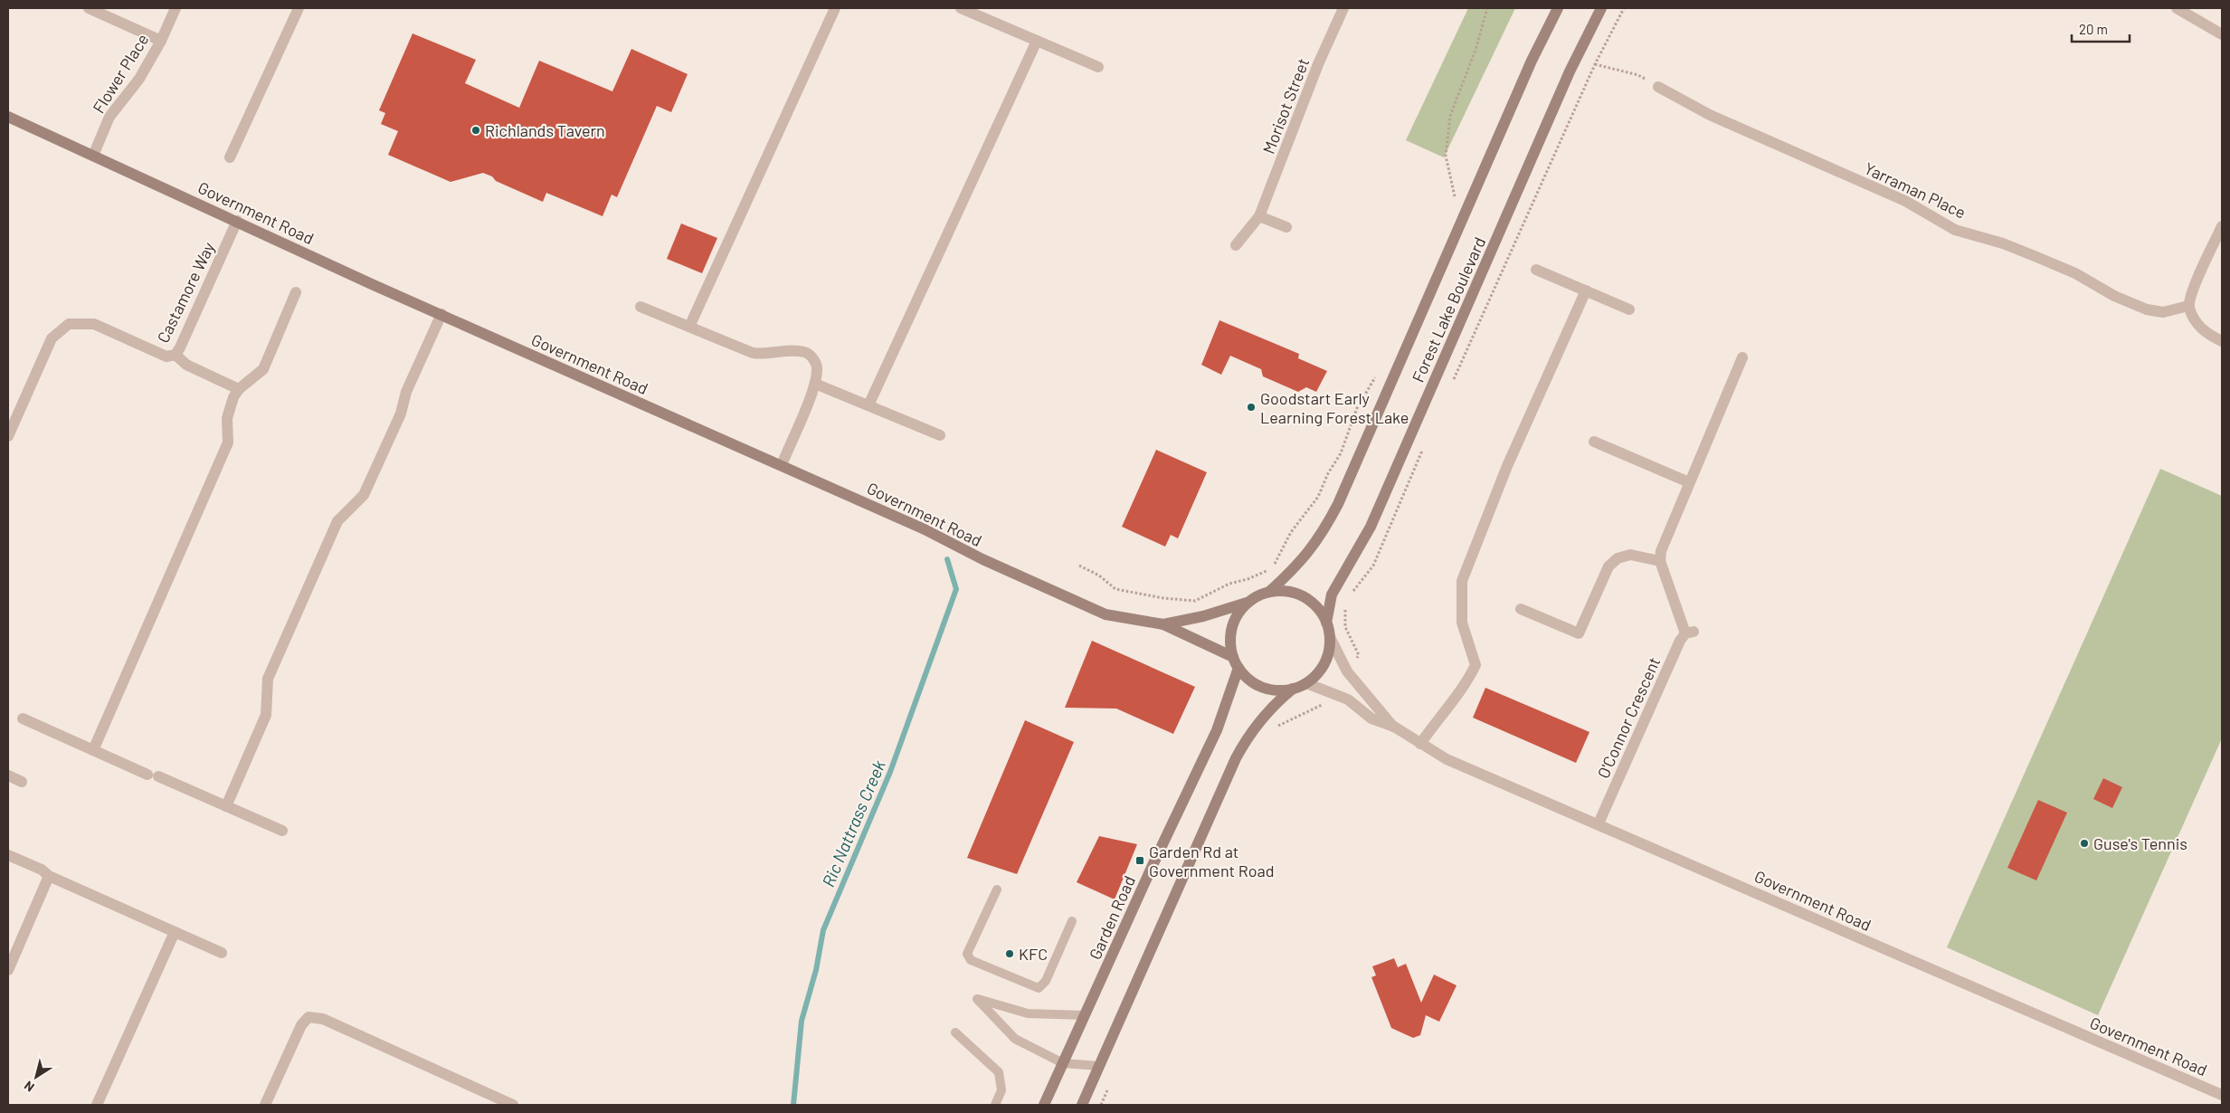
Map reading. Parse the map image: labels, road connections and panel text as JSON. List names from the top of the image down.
{
  "streets": {
    "main road": ["Government Road", "Forest Lake Boulevard", "Garden Road"],
    "street": [
      "Flower Place",
      "Morisot Street",
      "Yarraman Place",
      "Castamore Way",
      "O'Connor Crescent"
    ]
  },
  "crossings": [
    ["Flower Place", "Government Road"],
    ["Government Road", "Castamore Way"],
    ["Government Road", "Forest Lake Boulevard"],
    ["Government Road", "O'Connor Crescent"],
    ["Government Road", "Garden Road"],
    ["Forest Lake Boulevard", "Garden Road"]
  ],
  "water": ["Ric Nattrass Creek"],
  "places": {
    "other": [
      "Richlands Tavern",
      "Goodstart Early Learning Forest Lake",
      "Guse's Tennis",
      "KFC"
    ],
    "transit": ["Garden Rd at Government Road"]
  },
  "scale_bar": "20 m",
  "north": "bottom left"
}
